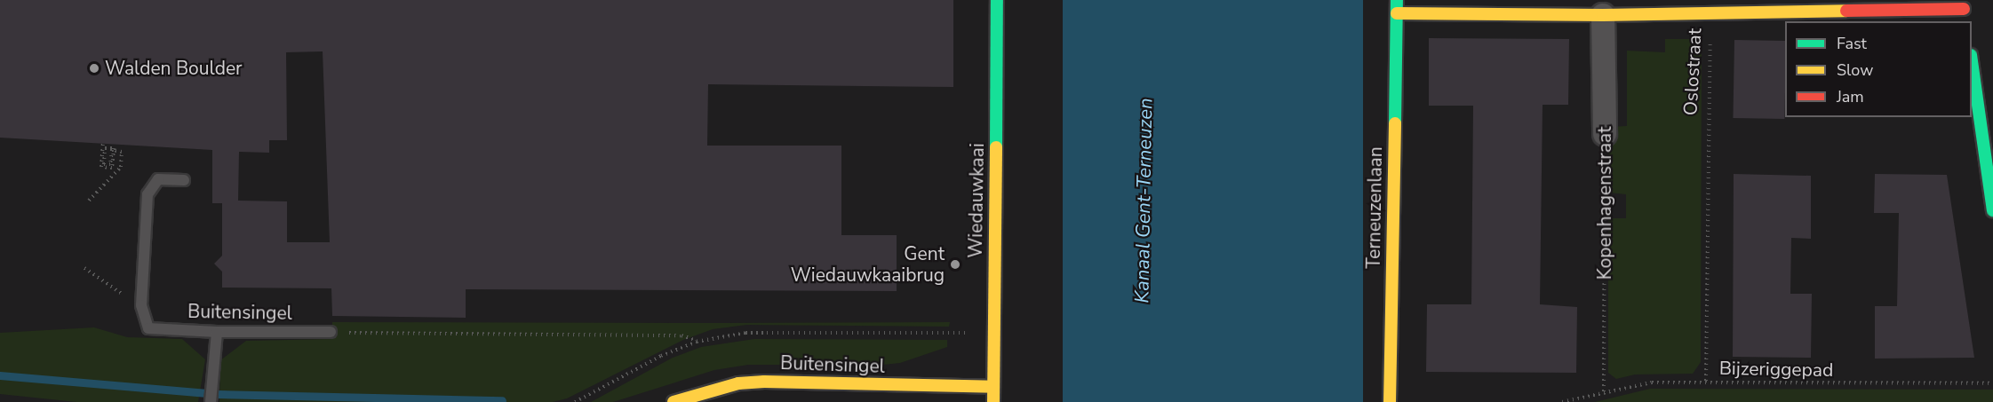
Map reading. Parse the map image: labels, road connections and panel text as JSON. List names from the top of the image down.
{
  "streets": {
    "street": [
      "Oslostraat",
      "Wiedauwkaai",
      "Kopenhagenstraat",
      "Terneuzenlaan",
      "Buitensingel"
    ],
    "path": ["Bijzeriggepad"]
  },
  "crossings": [
    ["Oslostraat", "Bijzeriggepad"],
    ["Wiedauwkaai", "Buitensingel"],
    ["Kopenhagenstraat", "Bijzeriggepad"]
  ],
  "water": ["Kanaal Gent-Terneuzen"],
  "places": ["Walden Boulder", "Gent Wiedauwkaaibrug"],
  "legend": ["Fast", "Slow", "Jam"]
}
